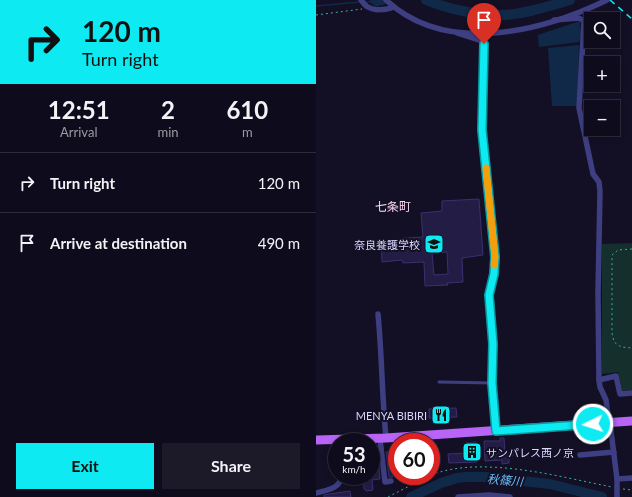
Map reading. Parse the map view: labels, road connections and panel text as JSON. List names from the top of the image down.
{
  "districts": ["七条町"],
  "water": ["秋篠川"],
  "places": {
    "school or university": ["奈良養護学校"],
    "restaurant": ["MENYA BIBIRI"],
    "building": ["サンパレス西ノ京"]
  },
  "page": {
    "turn": ["120 m", "Turn right"],
    "map_buttons": ["+", "−"],
    "eta": [
      "12:51",
      "Arrival",
      "2",
      "min",
      "610",
      "m"
    ],
    "list": [
      {
        "name": "Turn right",
        "value": "120 m"
      },
      {
        "name": "Arrive at destination",
        "value": "490 m"
      }
    ],
    "speed": "53 km/h",
    "limit": "60",
    "buttons": ["Exit", "Share"]
  }
}
